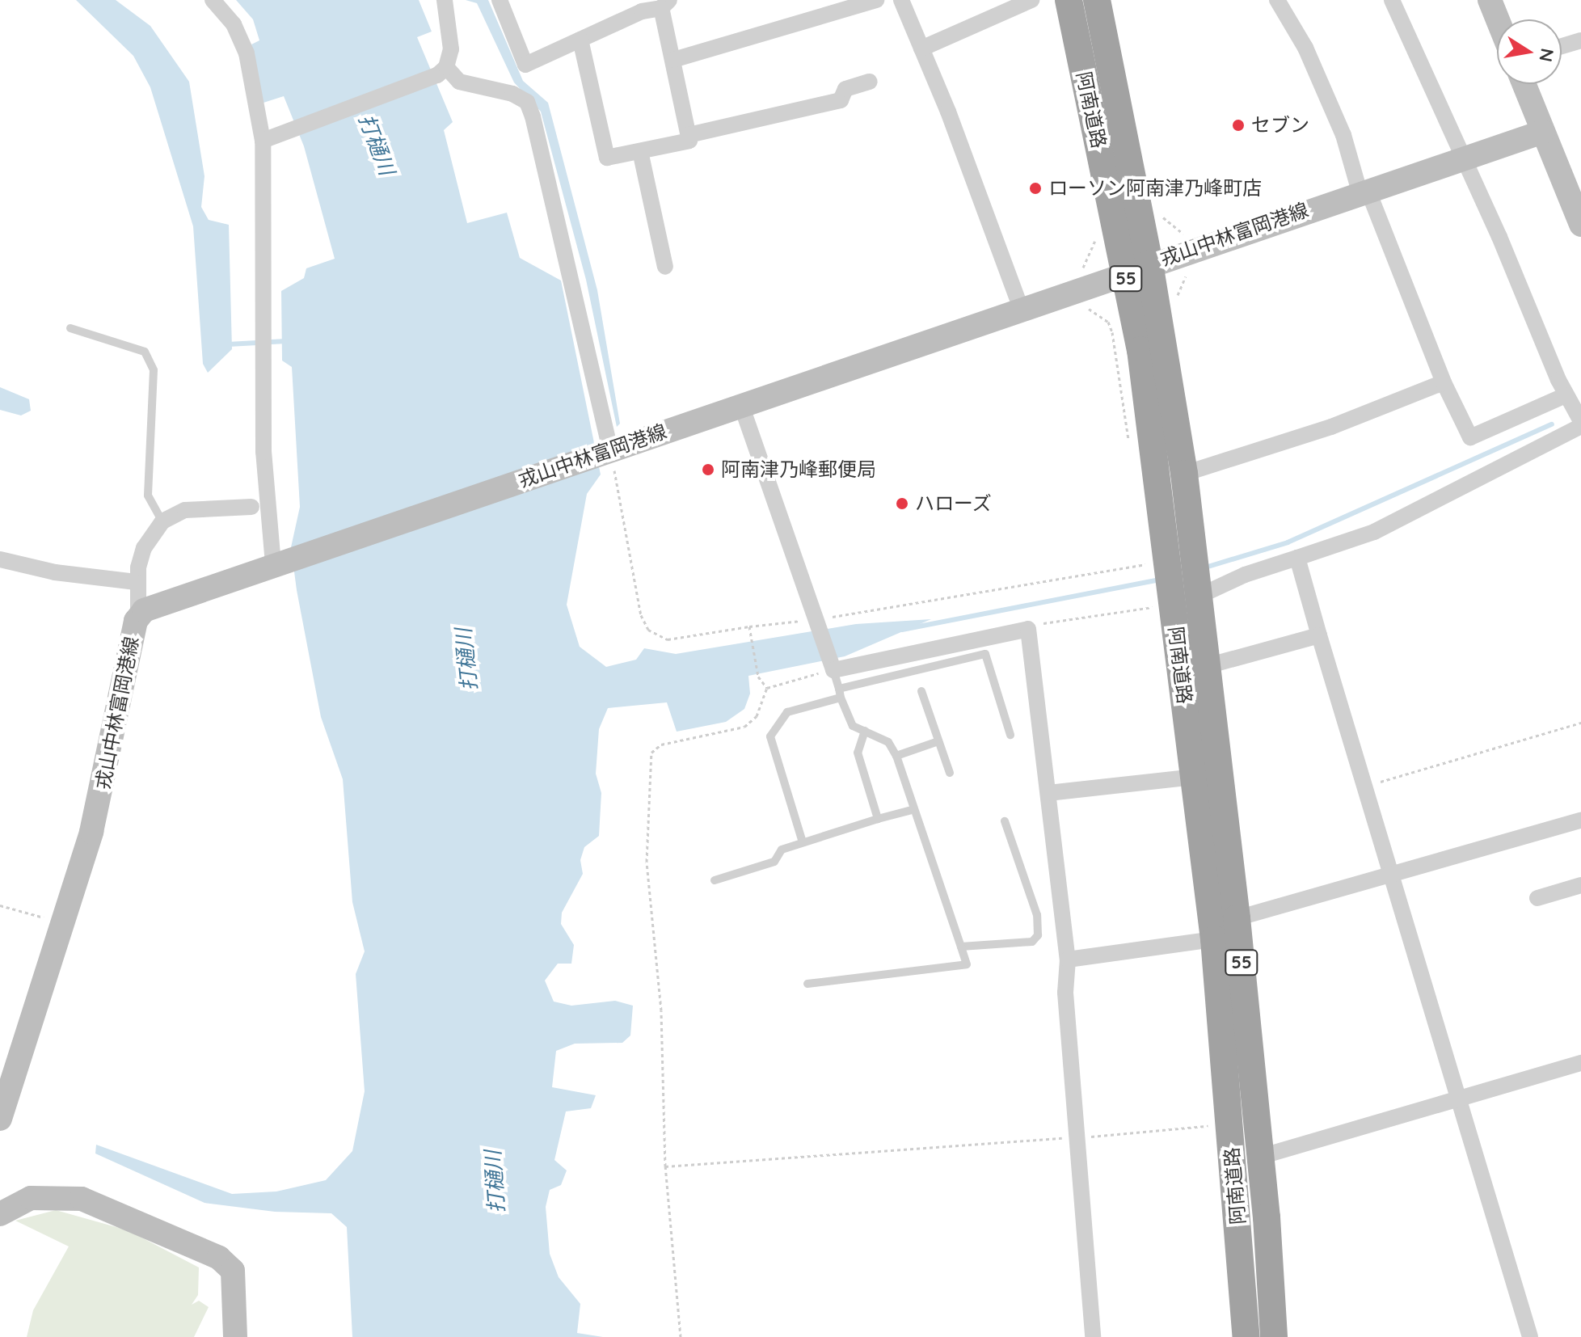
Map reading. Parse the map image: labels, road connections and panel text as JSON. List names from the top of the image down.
{
  "streets": {
    "highway": ["阿南道路", "55"],
    "main road": ["戎山中林富岡港線"]
  },
  "crossings": [
    ["阿南道路", "戎山中林富岡港線"]
  ],
  "water": ["打樋川"],
  "places": [
    "セブン",
    "ローソン阿南津乃峰町店",
    "阿南津乃峰郵便局",
    "ハローズ"
  ],
  "north": "right"
}
